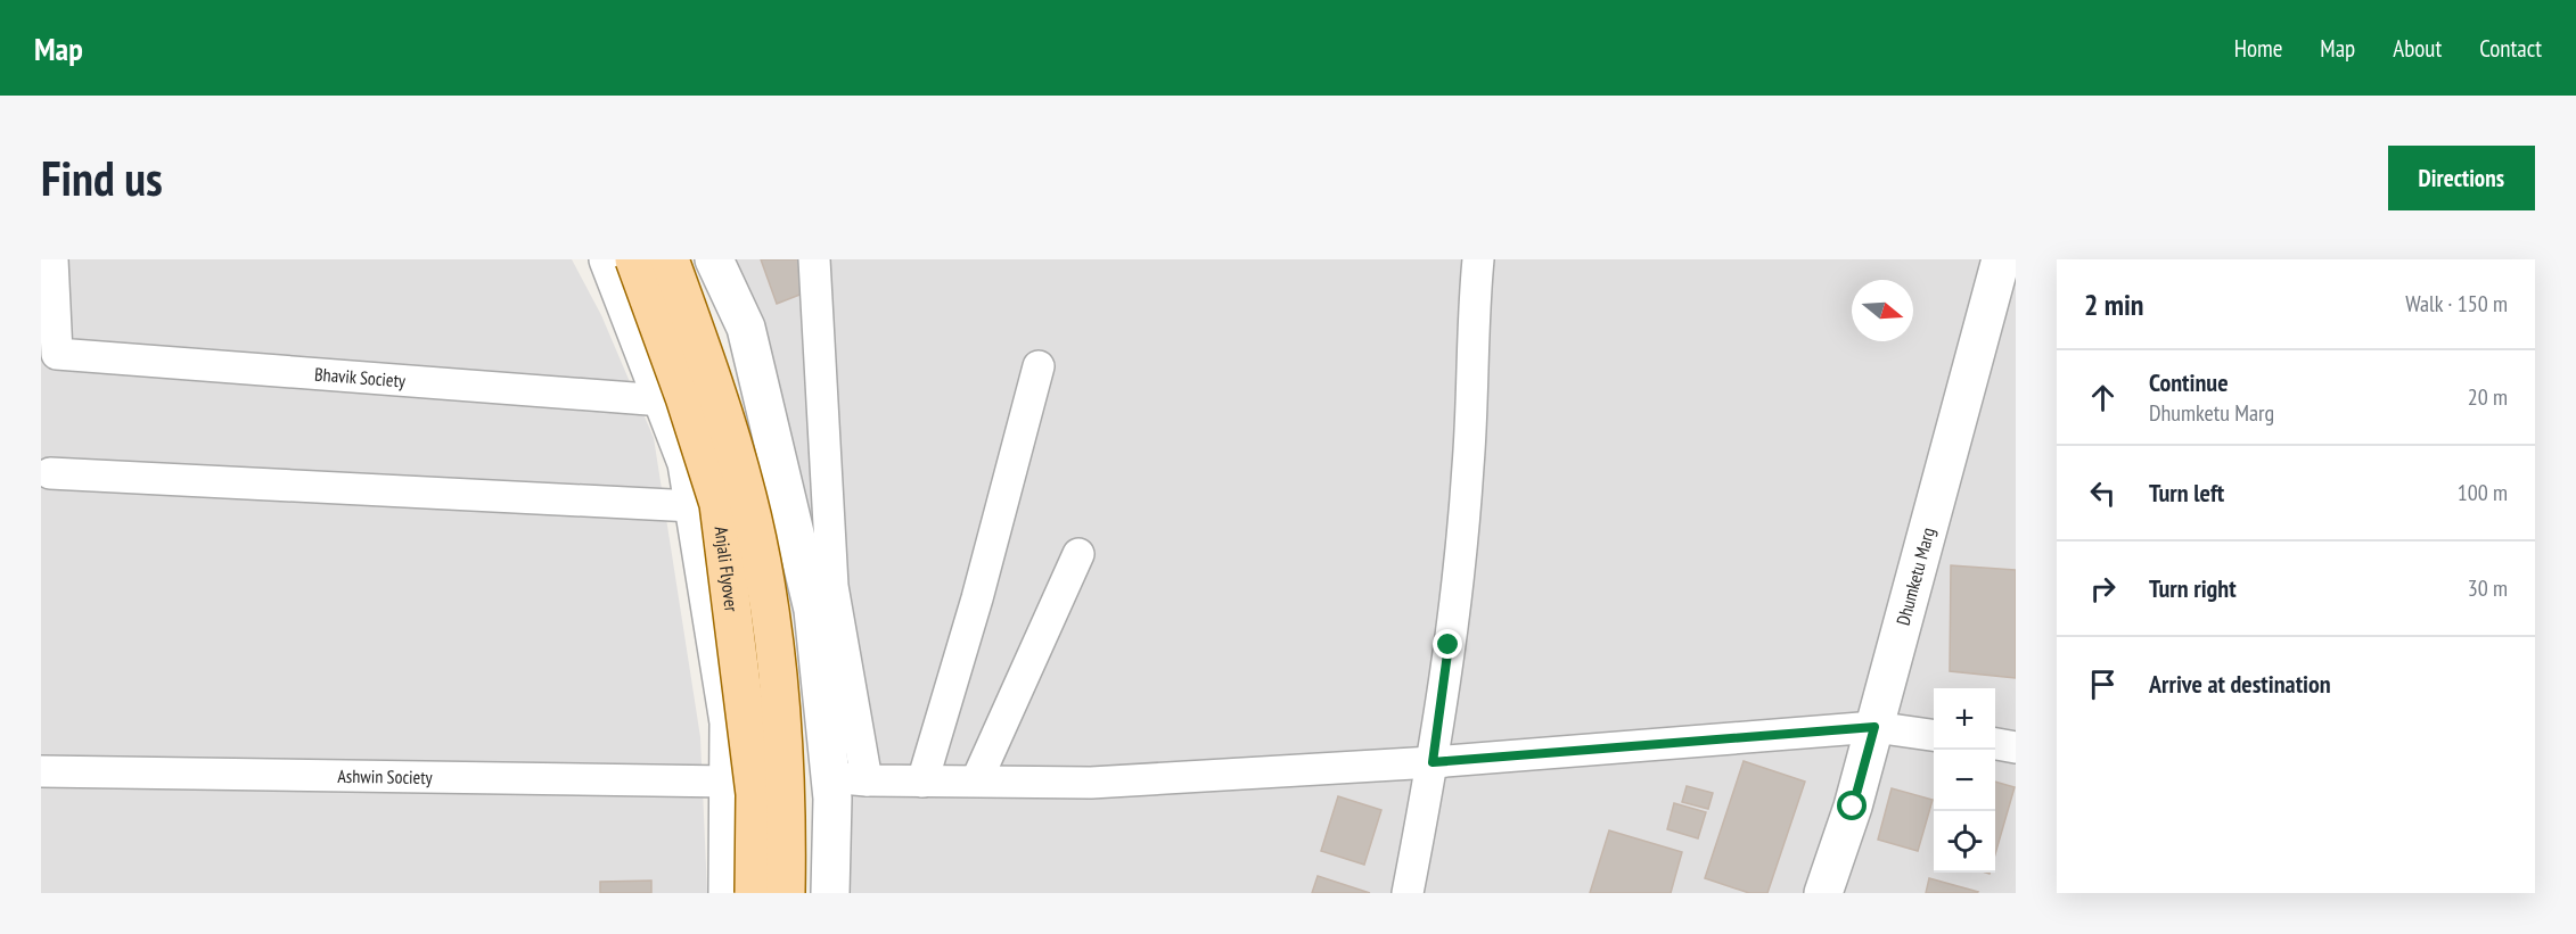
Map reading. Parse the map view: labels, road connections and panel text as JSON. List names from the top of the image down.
{
  "streets": {
    "main road": ["Anjali Flyover"],
    "street": ["Bhavik Society", "Dhumketu Marg", "Ashwin Society"]
  },
  "north": "right",
  "page": {
    "header": "Map",
    "nav": [
      "Home",
      "Map",
      "About",
      "Contact"
    ],
    "buttons": "Directions",
    "title": "Find us",
    "heading": ["2 min", "Walk · 150 m"],
    "list": [
      ["Continue", "Dhumketu Marg", "20 m"],
      ["Turn left", "100 m"],
      ["Turn right", "30 m"],
      "Arrive at destination"
    ],
    "map_buttons": ["+", "−"]
  }
}
